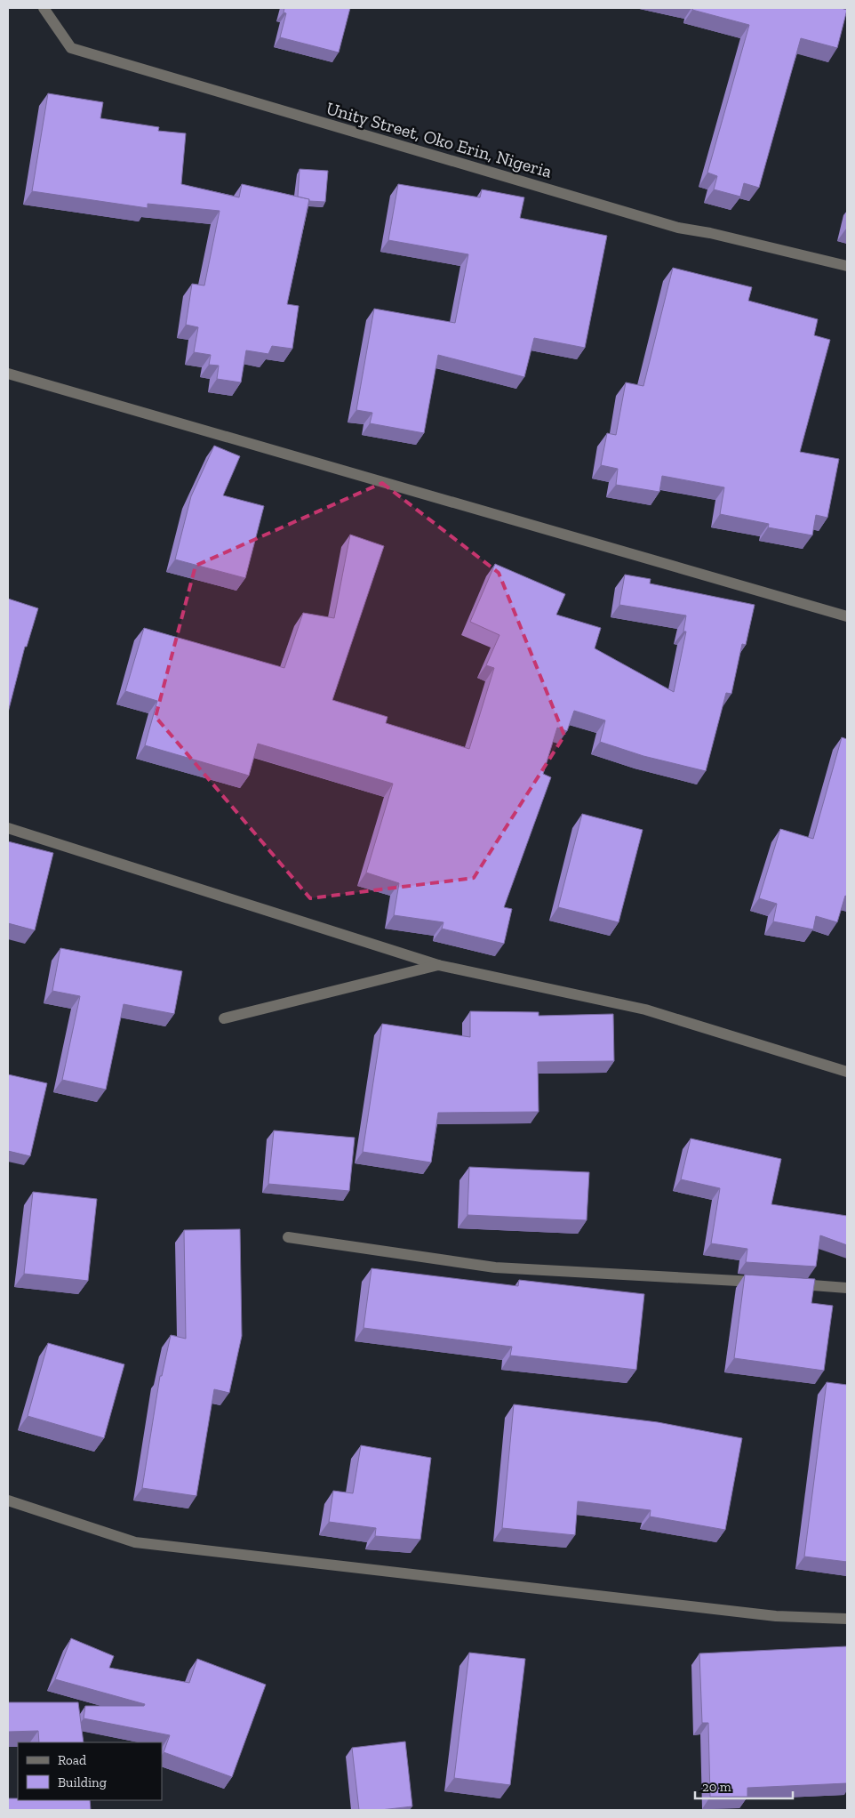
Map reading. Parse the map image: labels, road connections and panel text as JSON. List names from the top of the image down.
{
  "streets": {
    "street": ["Unity Street, Oko Erin, Nigeria"]
  },
  "legend": ["Road", "Building"],
  "scale_bar": "20 m"
}
